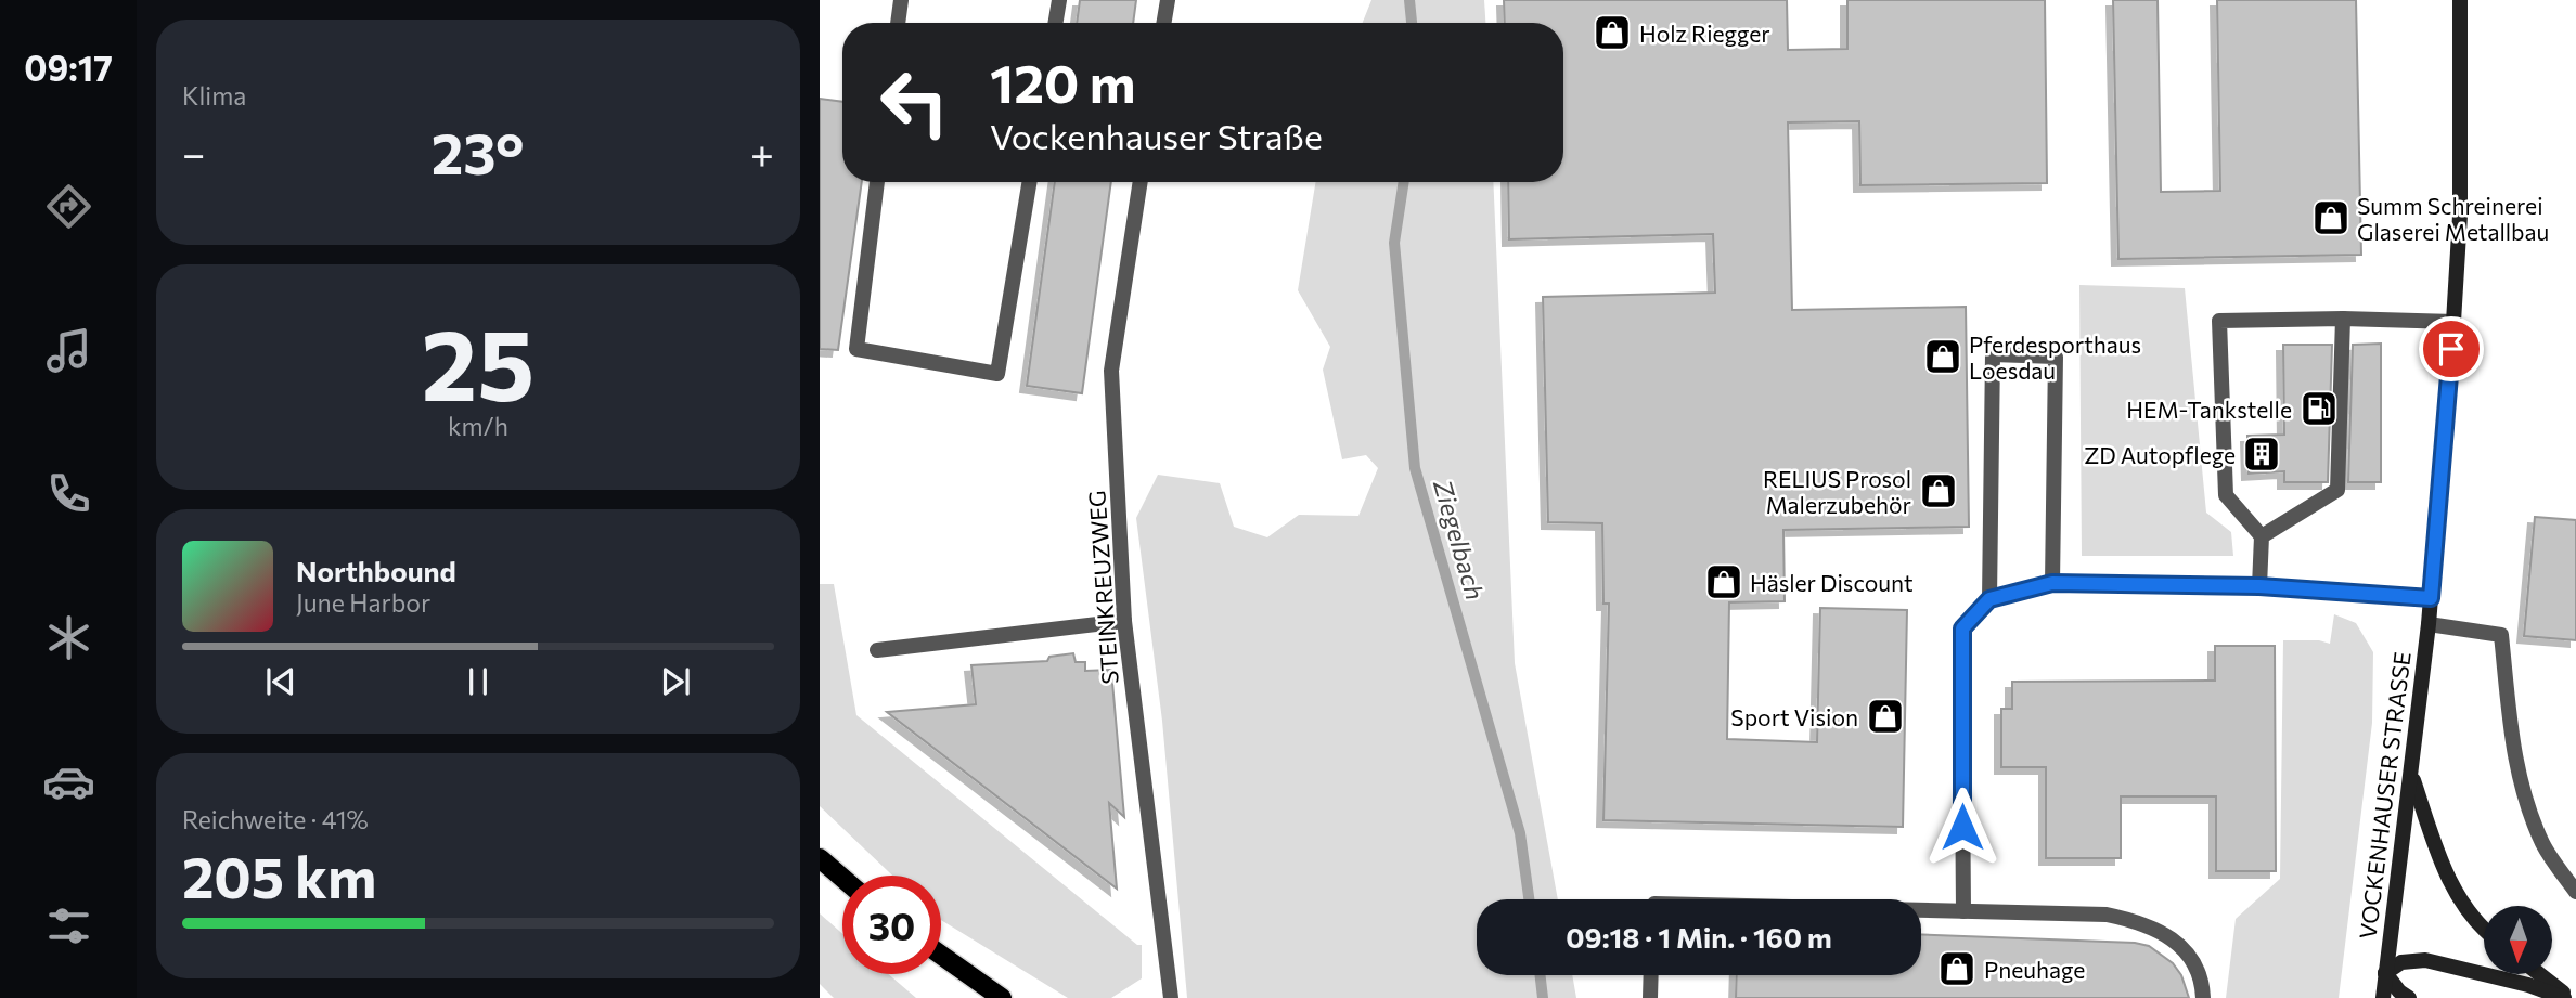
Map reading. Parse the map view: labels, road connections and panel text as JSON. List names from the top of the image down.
{
  "streets": {
    "main road": ["VOCKENHAUSER STRASSE"],
    "street": ["STEINKREUZWEG"]
  },
  "water": ["Ziegelbach"],
  "places": {
    "shop": [
      "Holz Riegger",
      "Summ Schreinerei Glaserei Metallbau",
      "Pferdesporthaus Loesdau",
      "RELIUS Prosol Malerzubehör",
      "Häsler Discount",
      "Sport Vision",
      "Pneuhage"
    ],
    "fuel station": ["HEM-Tankstelle"],
    "building": ["ZD Autopflege"]
  },
  "north": "bottom",
  "page": {
    "tabs": "09:17",
    "tile": [
      "Klima",
      ["25", "km/h"],
      ["Reichweite · 41%", "205 km"]
    ],
    "turn": ["120 m", "Vockenhauser Straße"],
    "heat": ["−", "23°", "+"],
    "song": ["Northbound", "June Harbor"],
    "limit": "30",
    "trip": "09:18 · 1 Min. · 160 m"
  }
}
